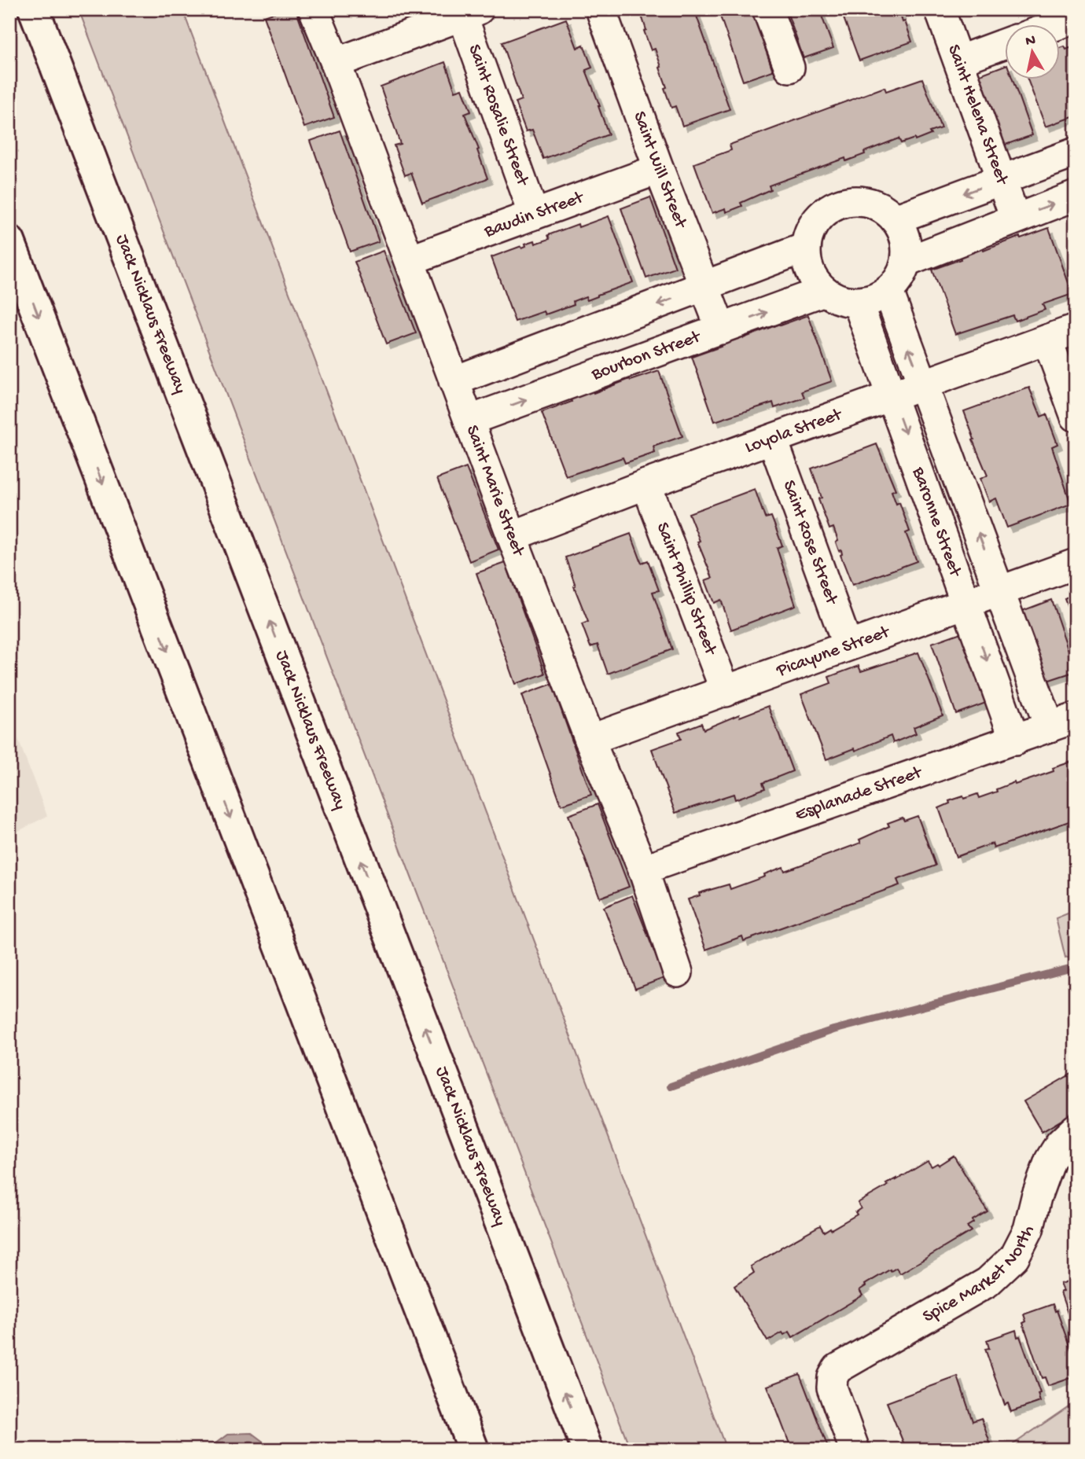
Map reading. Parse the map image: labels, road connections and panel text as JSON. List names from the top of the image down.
{
  "streets": {
    "highway": ["Jack Nicklaus Freeway"],
    "street": [
      "Saint Helena Street",
      "Saint Rosalie Street",
      "Saint Will Street",
      "Baudin Street",
      "Bourbon Street",
      "Loyola Street",
      "Saint Marie Street",
      "Baronne Street",
      "Saint Rose Street",
      "Saint Phillip Street",
      "Picayune Street",
      "Esplanade Street",
      "Spice Market North"
    ]
  },
  "crossings": [
    ["Saint Rosalie Street", "Baudin Street"],
    ["Saint Will Street", "Baudin Street"],
    ["Saint Will Street", "Bourbon Street"],
    ["Baudin Street", "Saint Marie Street"],
    ["Bourbon Street", "Saint Marie Street"],
    ["Bourbon Street", "Baronne Street"],
    ["Loyola Street", "Saint Marie Street"],
    ["Loyola Street", "Baronne Street"],
    ["Loyola Street", "Saint Rose Street"],
    ["Loyola Street", "Saint Phillip Street"],
    ["Saint Marie Street", "Picayune Street"],
    ["Saint Marie Street", "Esplanade Street"],
    ["Baronne Street", "Picayune Street"],
    ["Baronne Street", "Esplanade Street"],
    ["Saint Rose Street", "Picayune Street"],
    ["Saint Phillip Street", "Picayune Street"]
  ],
  "north": "top"
}
